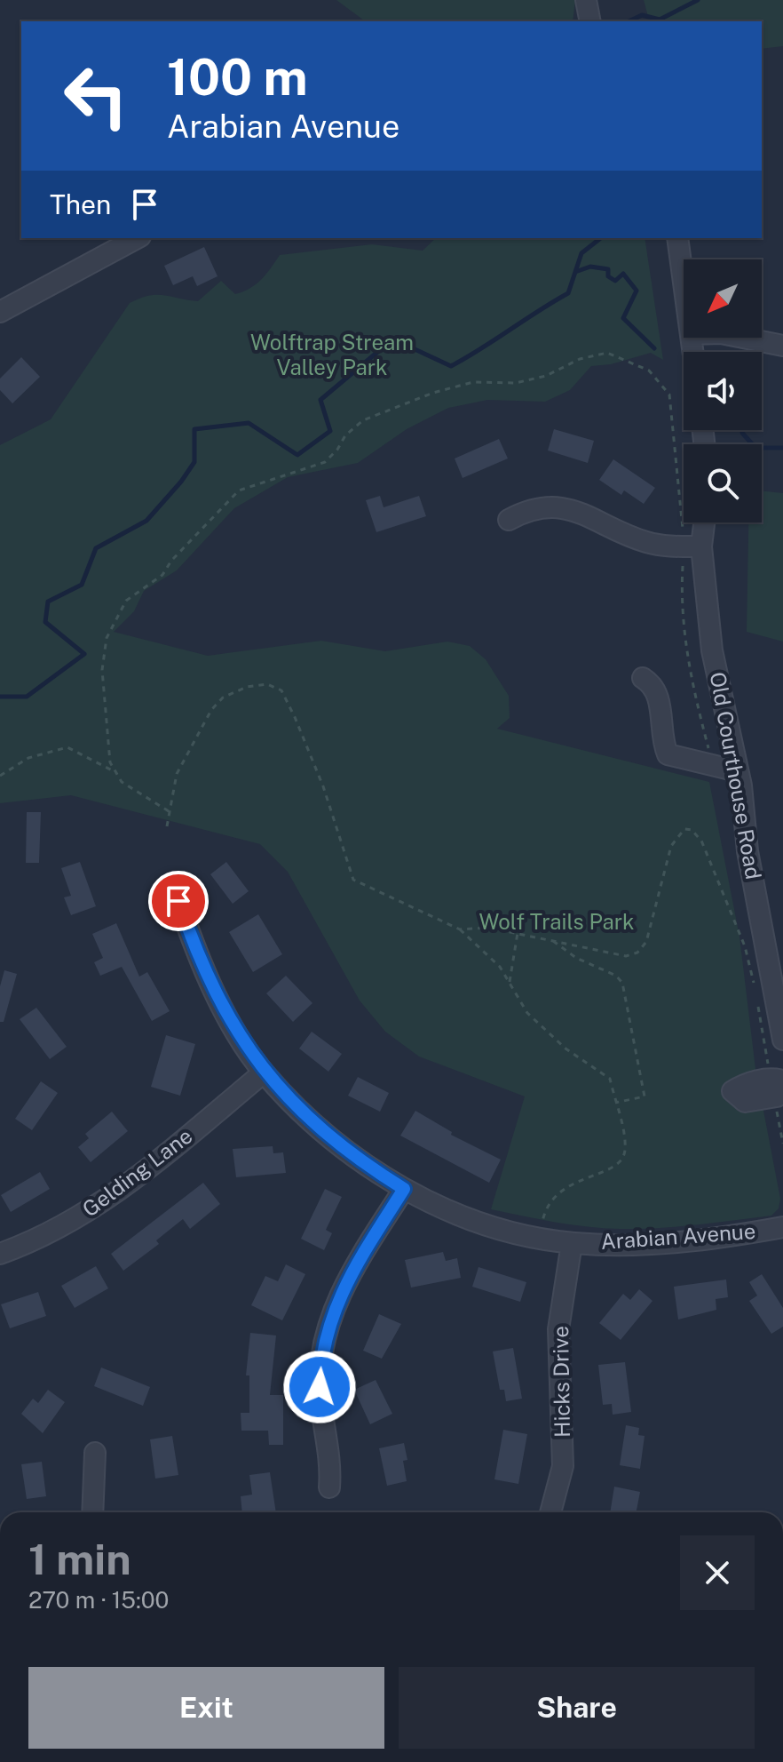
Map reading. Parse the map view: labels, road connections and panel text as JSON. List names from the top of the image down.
{
  "streets": {
    "street": [
      "Old Courthouse Road",
      "Gelding Lane",
      "Arabian Avenue",
      "Hicks Drive"
    ]
  },
  "crossings": [
    ["Gelding Lane", "Arabian Avenue"],
    ["Arabian Avenue", "Hicks Drive"]
  ],
  "parks": ["Wolftrap Stream Valley Park", "Wolf Trails Park"],
  "north": "bottom left",
  "page": {
    "turn": ["100 m", "Arabian Avenue"],
    "then": "Then",
    "heading": ["1 min", "270 m · 15:00"],
    "buttons": ["Exit", "Share"]
  }
}
